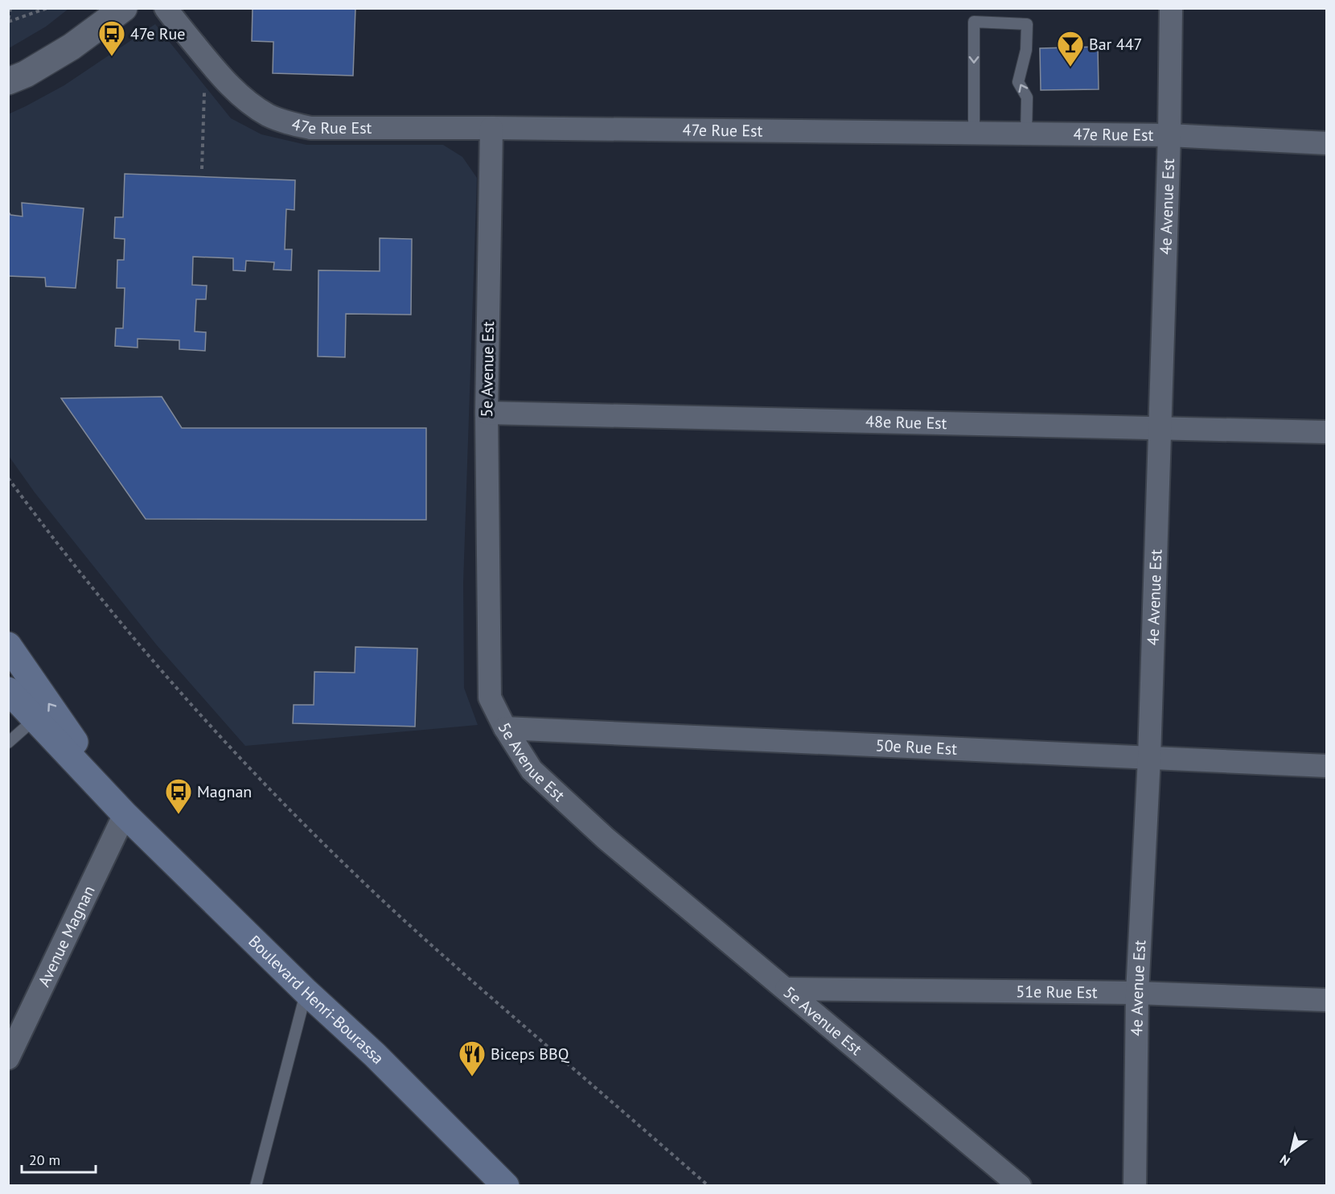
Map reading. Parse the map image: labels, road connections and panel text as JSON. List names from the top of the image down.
{
  "streets": {
    "main road": ["Boulevard Henri-Bourassa"],
    "street": [
      "47e Rue Est",
      "4e Avenue Est",
      "5e Avenue Est",
      "48e Rue Est",
      "50e Rue Est",
      "Avenue Magnan",
      "51e Rue Est"
    ]
  },
  "crossings": [
    ["47e Rue Est", "4e Avenue Est"],
    ["47e Rue Est", "5e Avenue Est"],
    ["4e Avenue Est", "48e Rue Est"],
    ["4e Avenue Est", "50e Rue Est"],
    ["4e Avenue Est", "51e Rue Est"],
    ["5e Avenue Est", "48e Rue Est"],
    ["5e Avenue Est", "50e Rue Est"],
    ["5e Avenue Est", "51e Rue Est"],
    ["Avenue Magnan", "Boulevard Henri-Bourassa"]
  ],
  "places": {
    "bus stop": ["47e Rue", "Magnan"],
    "bar": ["Bar 447"],
    "restaurant": ["Biceps BBQ"]
  },
  "scale_bar": "20 m",
  "north": "bottom left"
}
